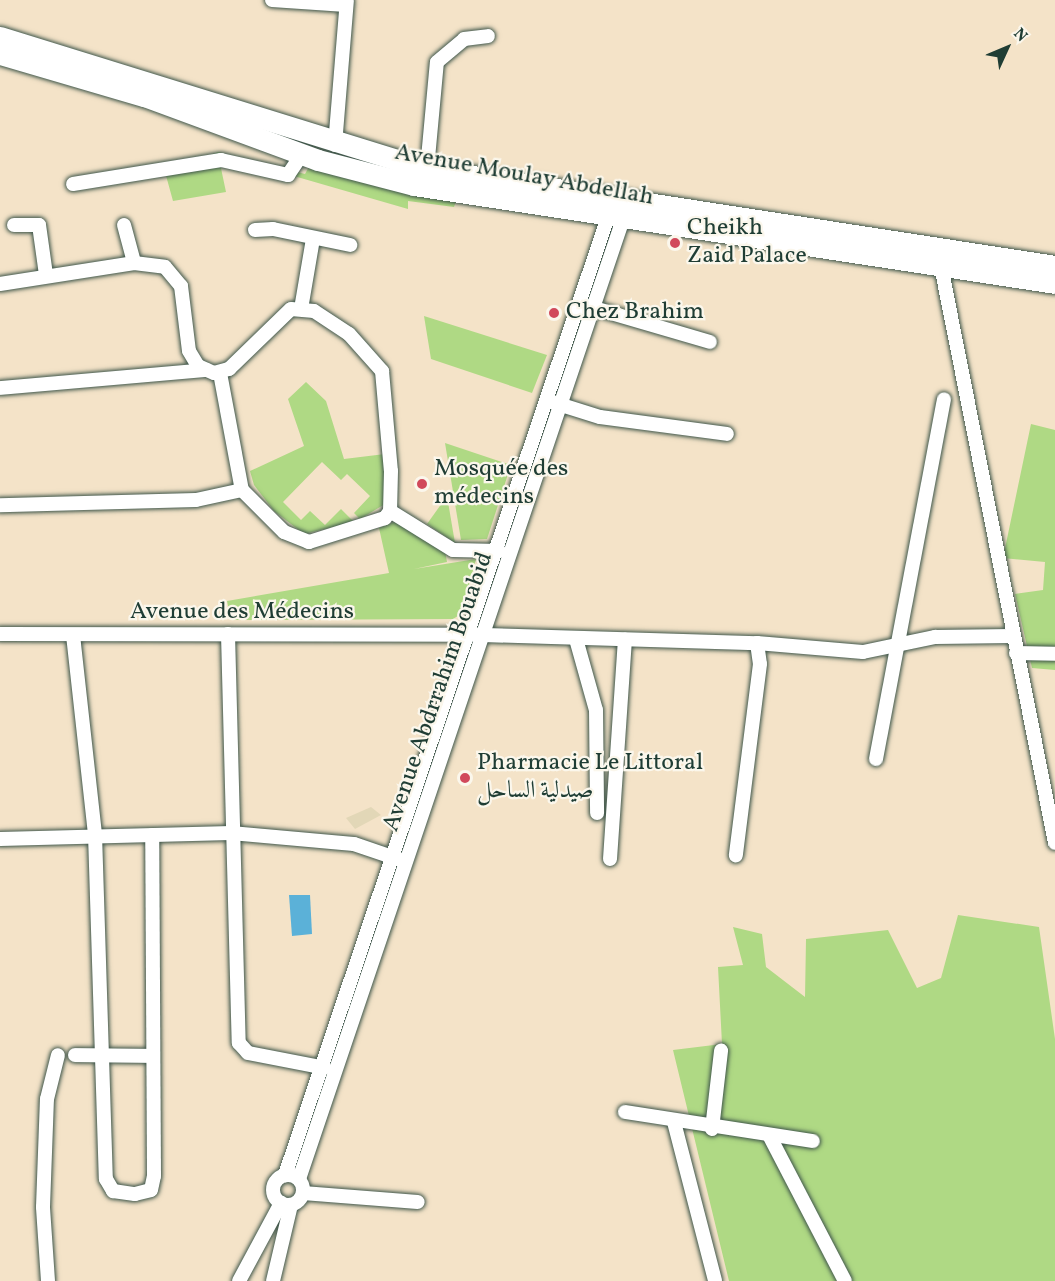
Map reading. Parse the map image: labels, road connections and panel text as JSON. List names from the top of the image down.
{
  "streets": {
    "main road": ["Avenue Moulay Abdellah"],
    "street": ["Avenue des Médecins", "Avenue Abdrrahim Bouabid"]
  },
  "crossings": [
    ["Avenue Moulay Abdellah", "Avenue Abdrrahim Bouabid"],
    ["Avenue des Médecins", "Avenue Abdrrahim Bouabid"]
  ],
  "places": [
    "Cheikh Zaid Palace",
    "Chez Brahim",
    "Mosquée des médecins",
    "Pharmacie Le Littoral صيدلية الساحل"
  ],
  "north": "top right"
}
